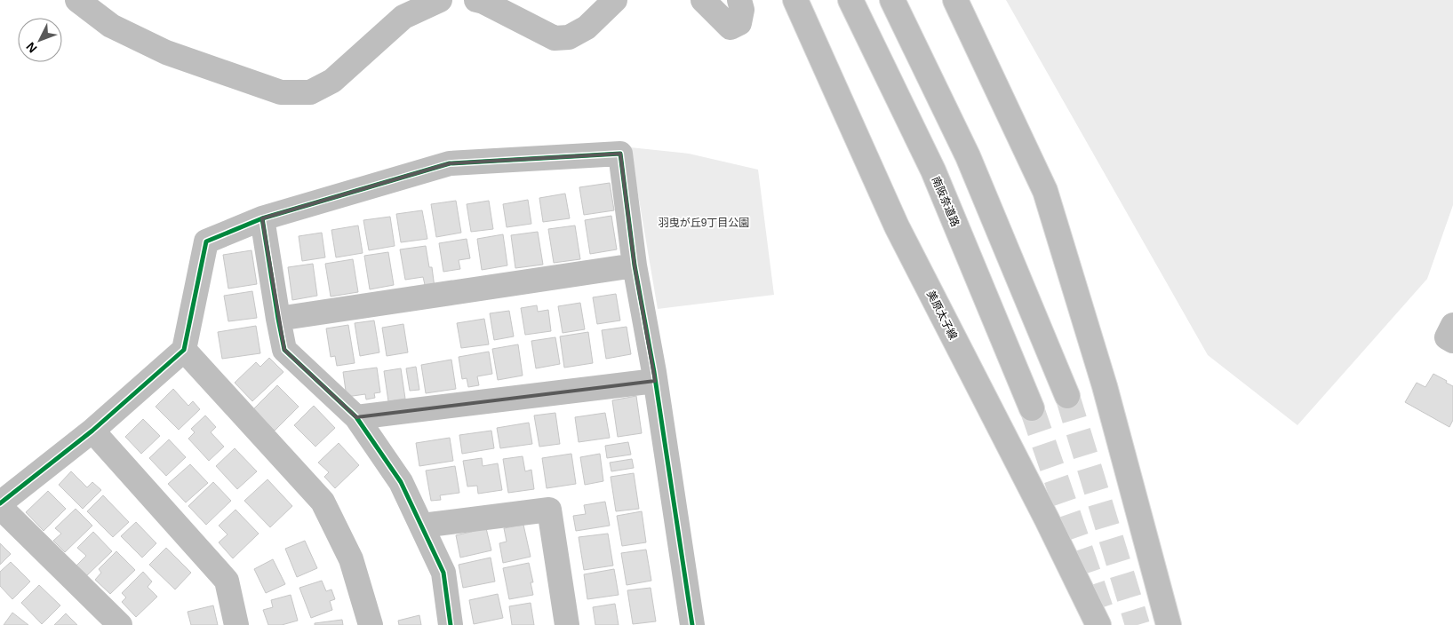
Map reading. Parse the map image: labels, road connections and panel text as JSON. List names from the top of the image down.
{
  "streets": {
    "main road": ["南阪奈道路", "美原太子線"]
  },
  "parks": ["羽曳が丘9丁目公園"],
  "north": "bottom left"
}
